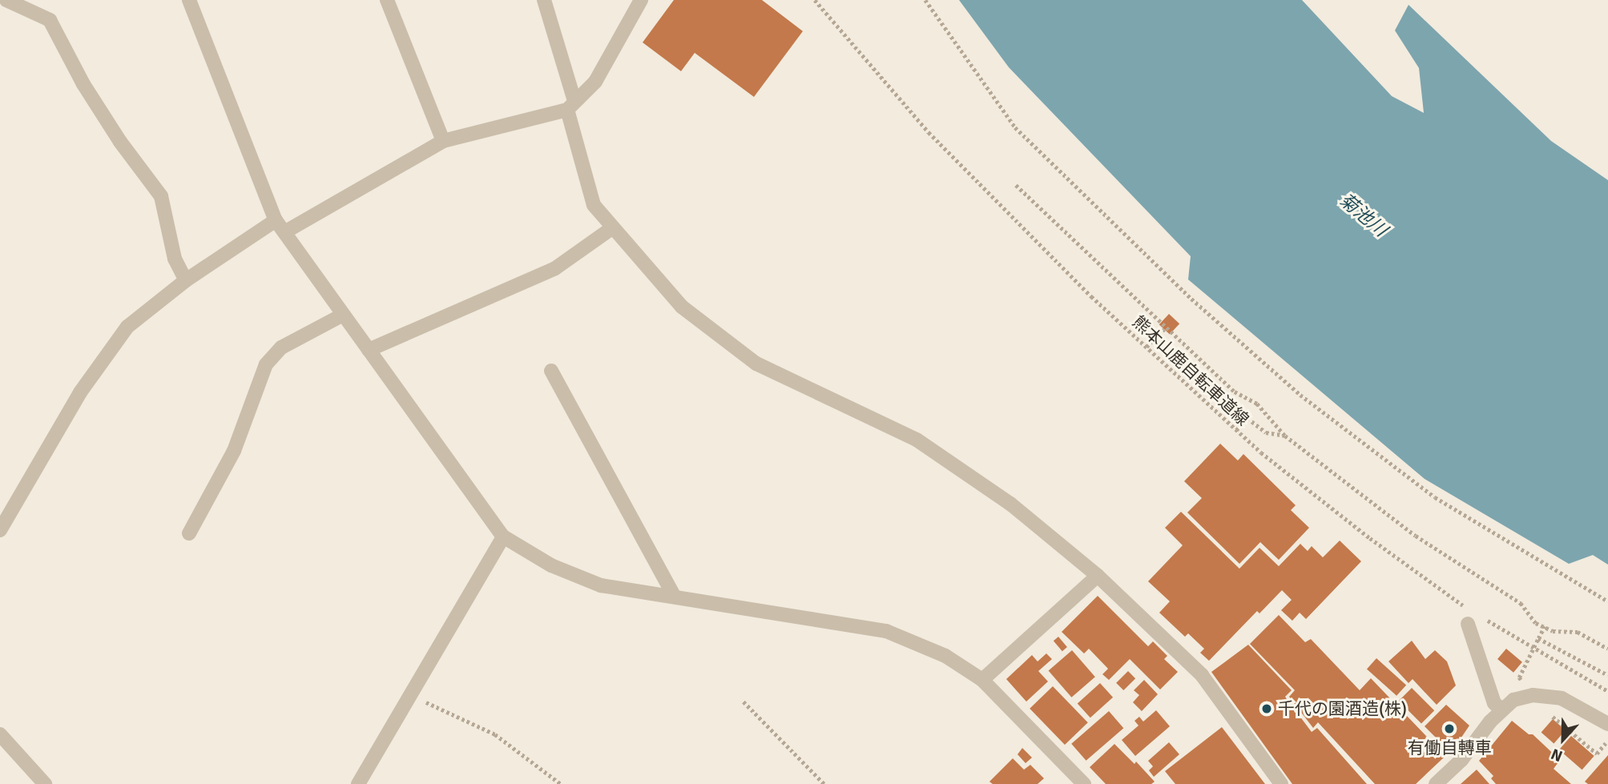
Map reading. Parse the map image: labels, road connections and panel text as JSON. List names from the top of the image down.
{
  "streets": {
    "path": ["熊本山鹿自転車道線"]
  },
  "water": ["菊池川"],
  "places": ["千代の園酒造(株)", "有働自轉車"],
  "north": "bottom"
}
